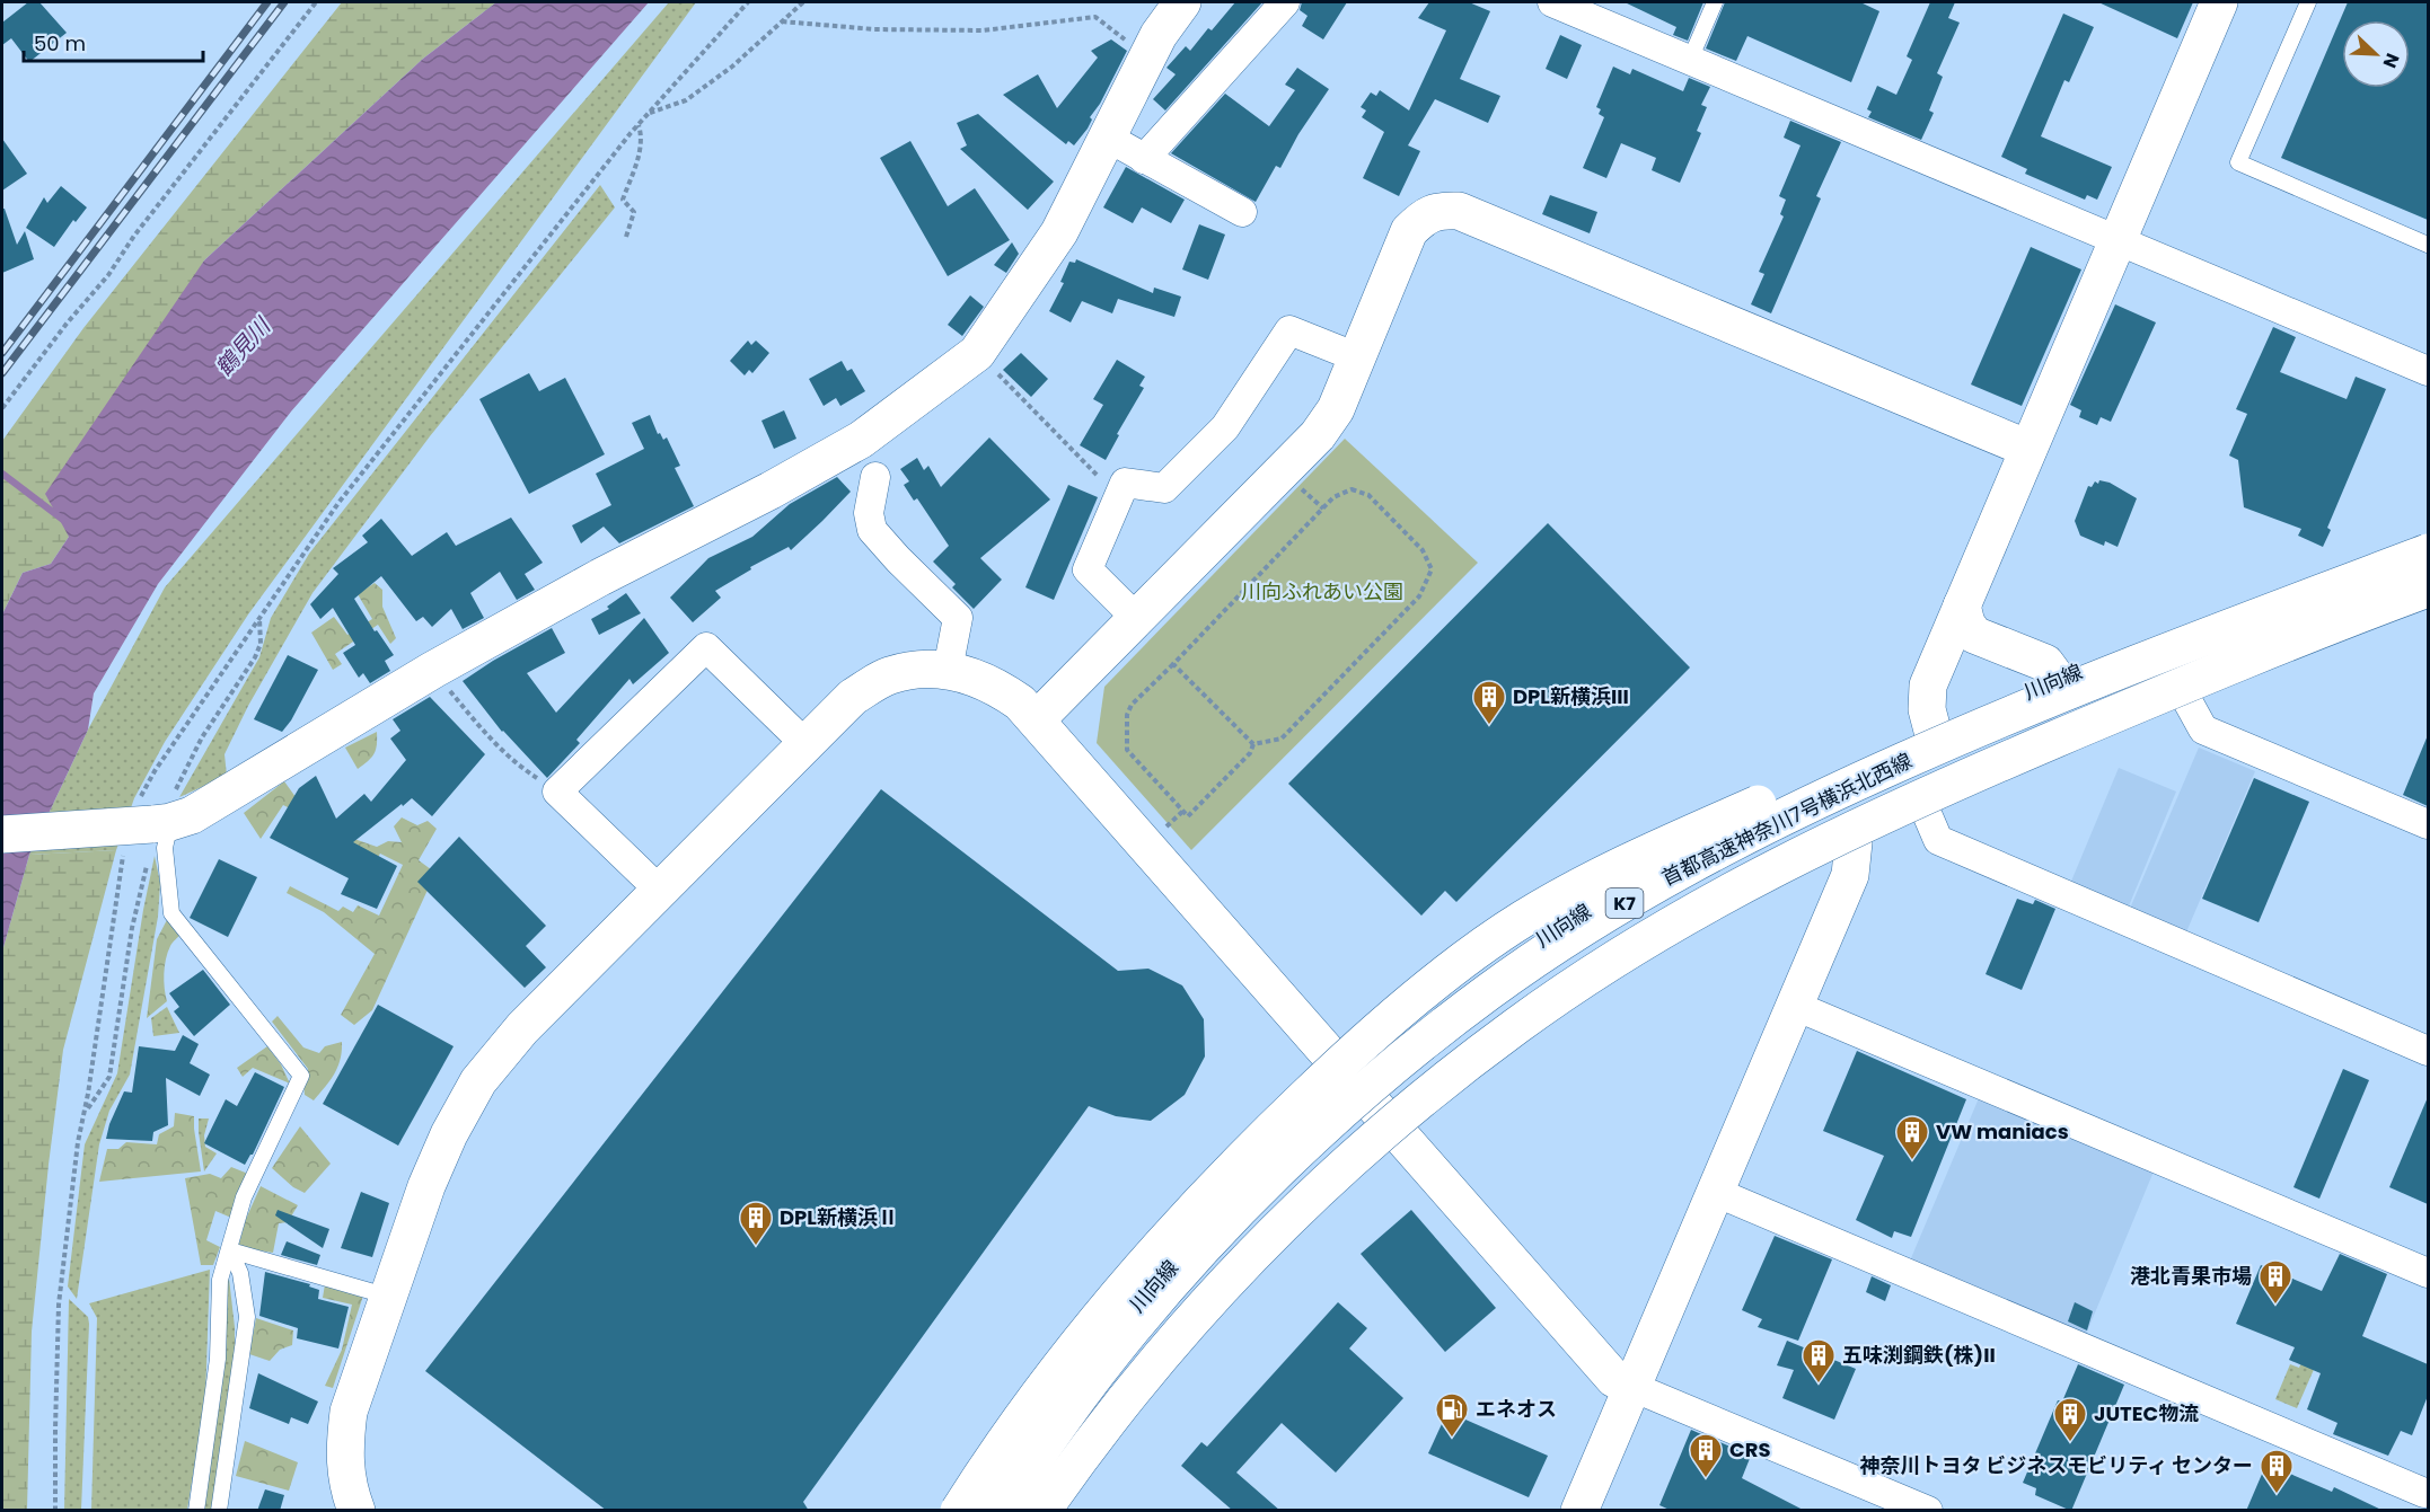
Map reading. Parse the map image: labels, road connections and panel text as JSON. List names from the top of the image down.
{
  "streets": {
    "main road": ["川向線", "首都高速神奈川7号横浜北西線", "K7"]
  },
  "water": ["鶴見川"],
  "parks": ["川向ふれあい公園"],
  "places": {
    "building": [
      "DPL新横浜III",
      "VW maniacs",
      "DPL新横浜Ⅱ",
      "港北青果市場",
      "五味渕鋼鉄(株)II",
      "JUTEC物流",
      "CRS",
      "神奈川トヨタ ビジネスモビリティ センター"
    ],
    "fuel station": ["エネオス"]
  },
  "scale_bar": "50 m",
  "north": "bottom right"
}
